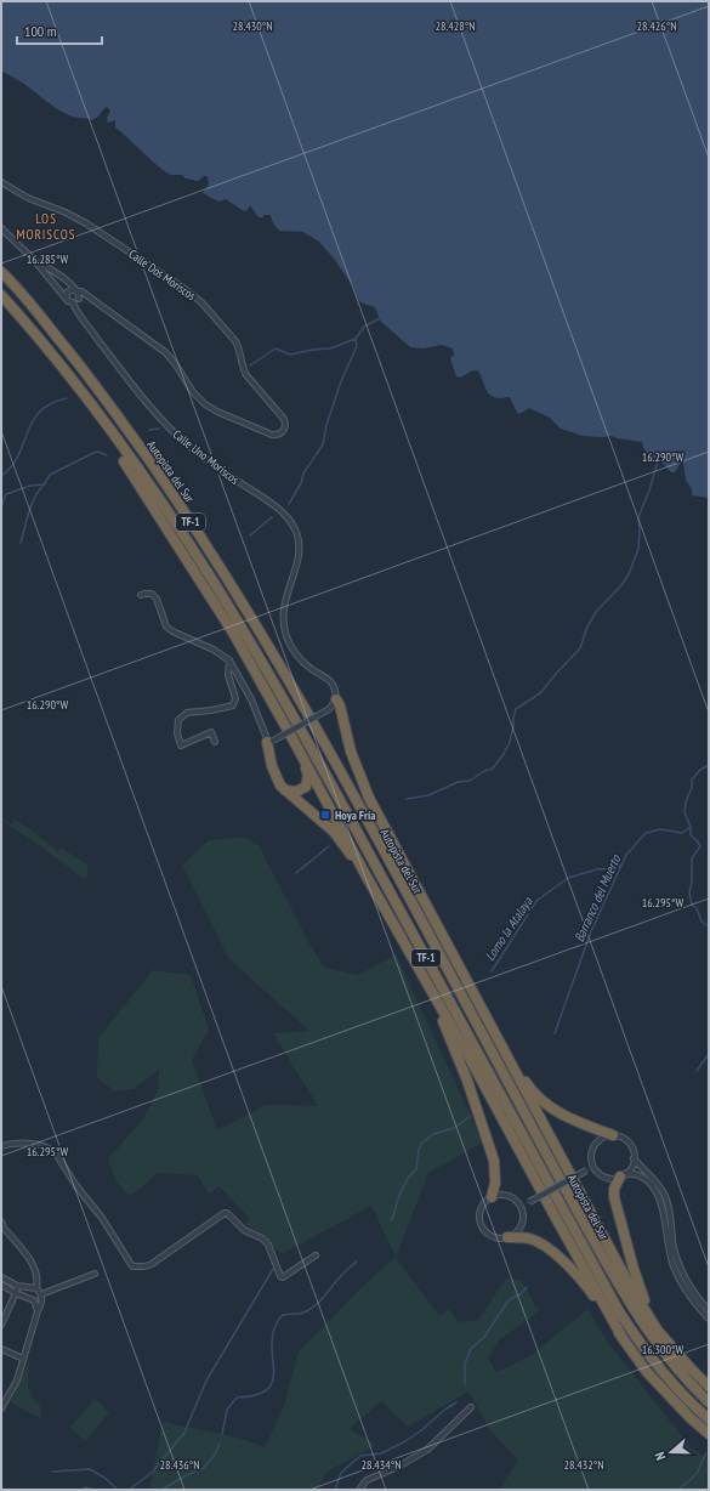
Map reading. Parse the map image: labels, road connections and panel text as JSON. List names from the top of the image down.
{
  "streets": {
    "highway": ["Autopista del Sur", "TF-1"],
    "street": ["Calle Dos Moriscos", "Calle Uno Moriscos"]
  },
  "districts": ["LOS MORISCOS"],
  "water": ["Barranco del Muerto", "Lomo la Atalaya"],
  "places": {
    "transit": ["Hoya Fría"]
  },
  "scale_bar": "100 m",
  "north": "left",
  "coordinates": [
    "28.430°N",
    "28.428°N",
    "28.426°N",
    "16.285°W",
    "16.290°W",
    "16.295°W",
    "16.300°W",
    "28.436°N",
    "28.434°N",
    "28.432°N"
  ]
}
